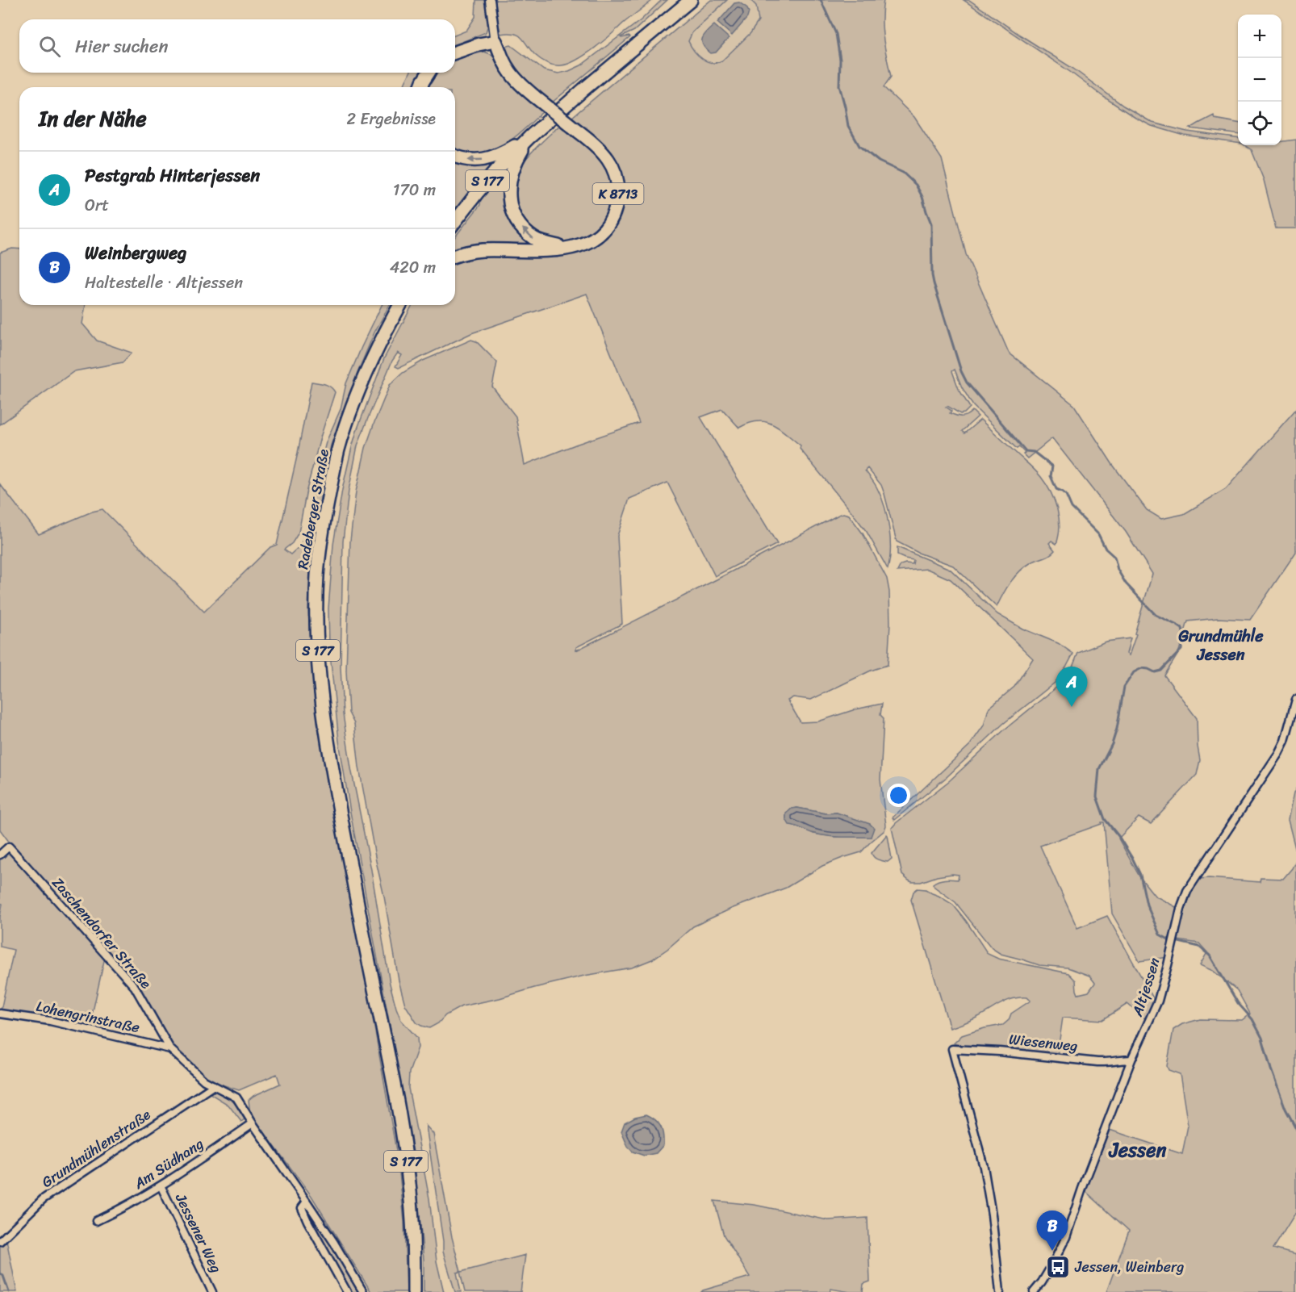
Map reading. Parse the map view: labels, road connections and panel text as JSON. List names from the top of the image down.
{
  "streets": {
    "highway": ["S 177", "K 8713", "Radeberger Straße"],
    "street": [
      "Zaschendorfer Straße",
      "Altjessen",
      "Lohengrinstraße",
      "Wiesenweg",
      "Grundmühlenstraße",
      "Am Südhang",
      "Jessener Weg"
    ]
  },
  "crossings": [
    ["Zaschendorfer Straße", "Lohengrinstraße"],
    ["Zaschendorfer Straße", "Grundmühlenstraße"],
    ["Zaschendorfer Straße", "Am Südhang"],
    ["Altjessen", "Wiesenweg"],
    ["Am Südhang", "Jessener Weg"]
  ],
  "districts": ["Grundmühle Jessen", "Jessen"],
  "places": {
    "bus stop": ["Jessen, Weinberg"]
  },
  "page": {
    "map_buttons": ["+", "−"],
    "search": "Hier suchen",
    "heading": ["In der Nähe", "2 Ergebnisse"],
    "list": [
      {
        "mark": "A",
        "name": "Pestgrab Hinterjessen",
        "note": "Ort",
        "value": "170 m"
      },
      {
        "mark": "B",
        "name": "Weinbergweg",
        "note": "Haltestelle · Altjessen",
        "value": "420 m"
      }
    ],
    "pins": ["A", "B"]
  }
}
